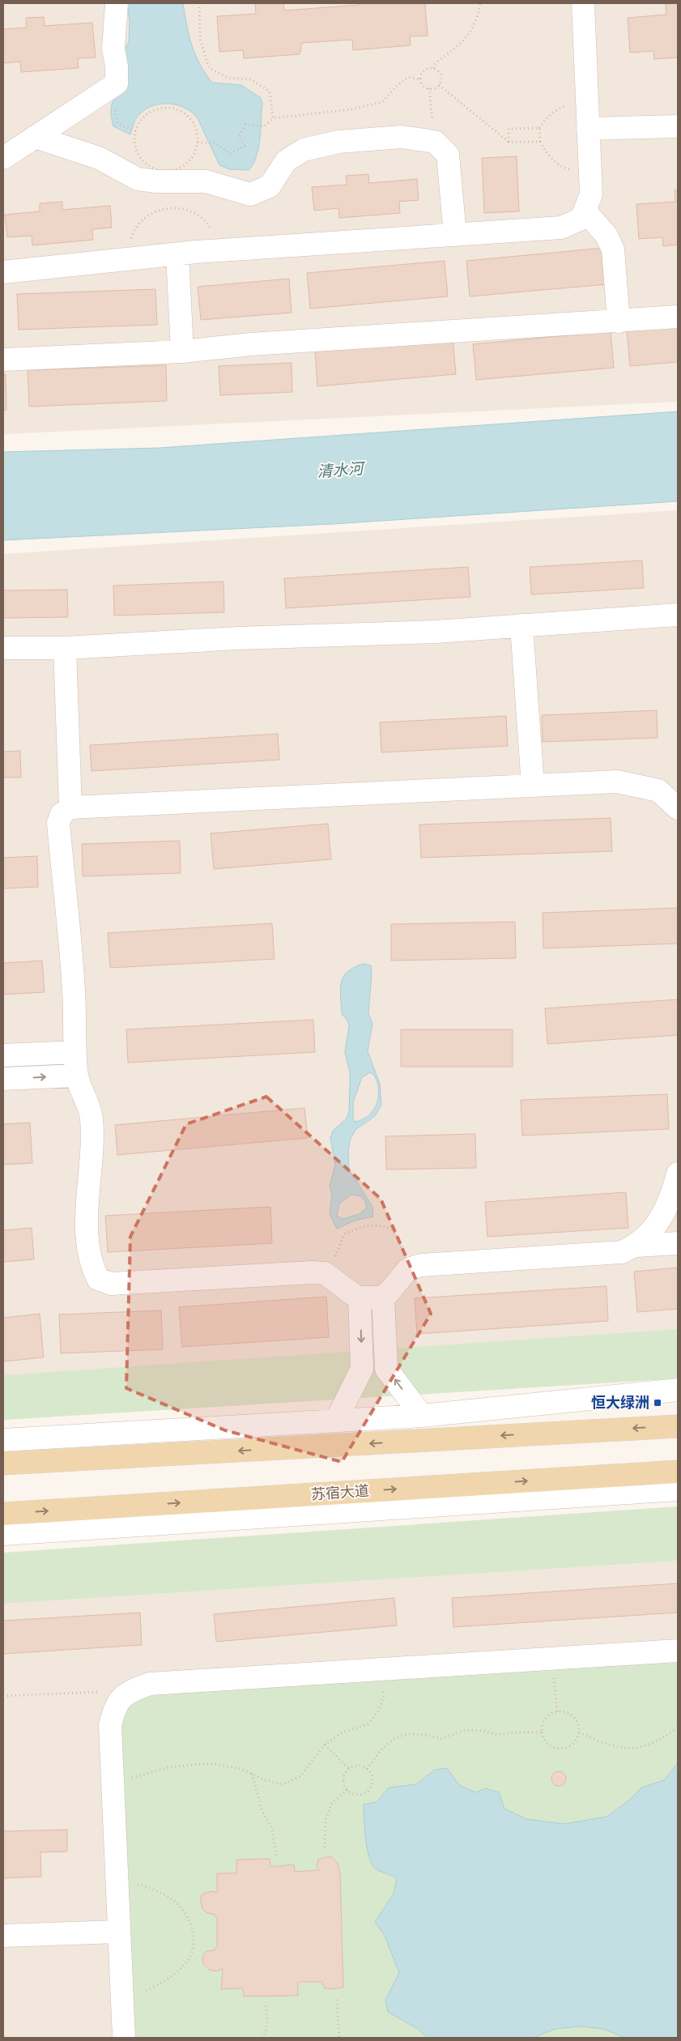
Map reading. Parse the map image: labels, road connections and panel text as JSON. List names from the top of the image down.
{
  "streets": {
    "main road": ["苏宿大道"]
  },
  "water": ["清水河"],
  "places": {
    "transit": ["恒大绿洲"]
  }
}
